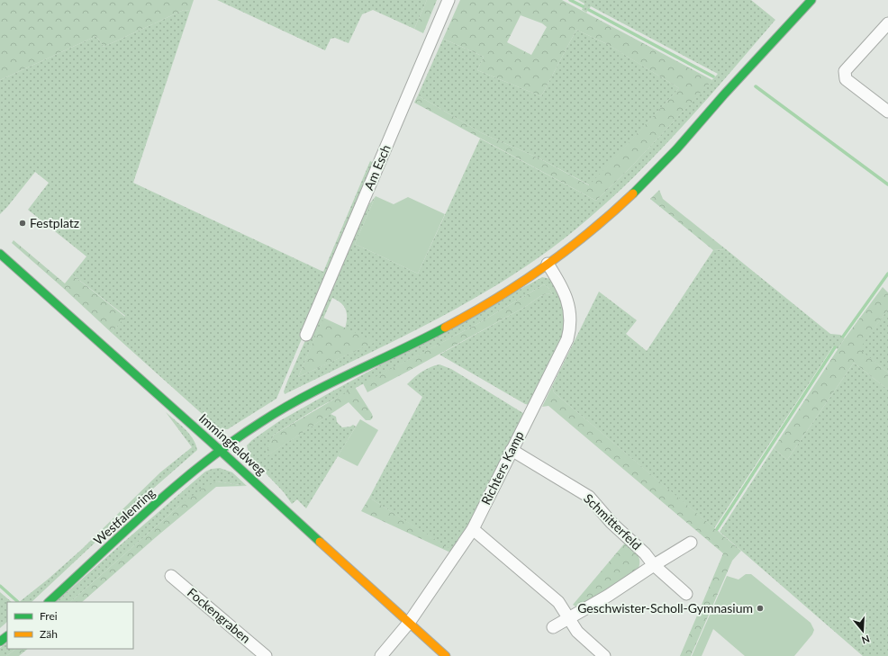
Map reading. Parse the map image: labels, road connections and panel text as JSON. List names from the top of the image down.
{
  "streets": {
    "street": [
      "Am Esch",
      "Immingfeldweg",
      "Richters Kamp",
      "Westfalenring",
      "Schmitterfeld",
      "Fockengraben"
    ]
  },
  "crossings": [
    ["Immingfeldweg", "Richters Kamp"],
    ["Immingfeldweg", "Westfalenring"],
    ["Richters Kamp", "Westfalenring"],
    ["Richters Kamp", "Schmitterfeld"]
  ],
  "places": ["Festplatz", "Geschwister-Scholl-Gymnasium"],
  "legend": ["Frei", "Zäh"],
  "north": "bottom"
}
